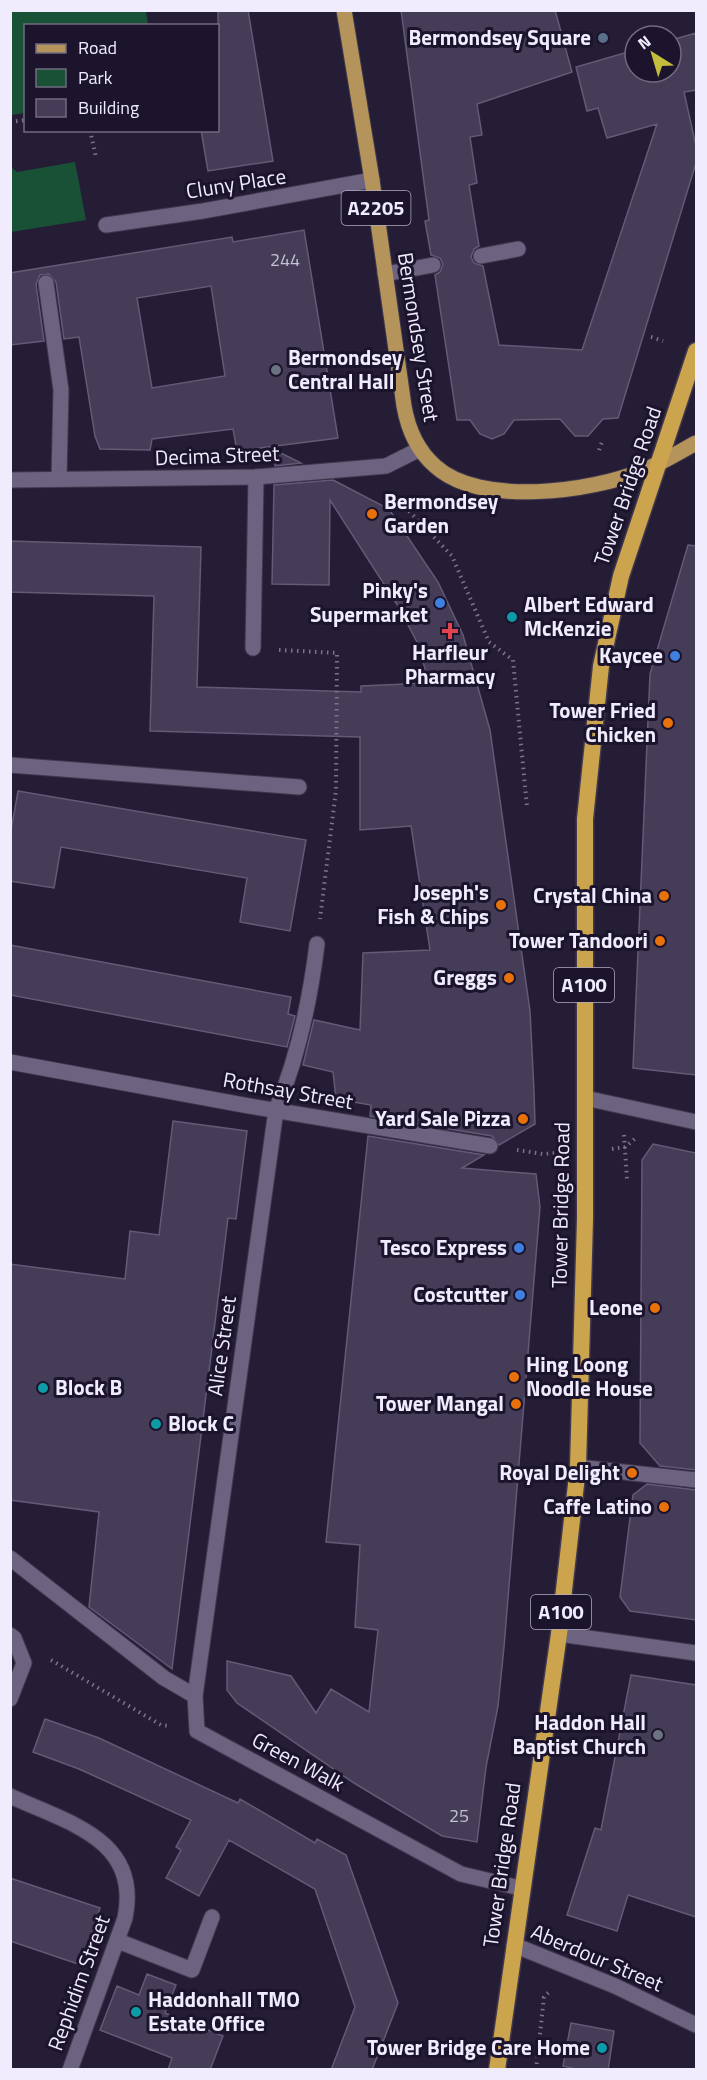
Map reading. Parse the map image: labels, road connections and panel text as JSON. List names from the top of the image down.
{
  "streets": {
    "highway": ["Tower Bridge Road", "A100"],
    "main road": ["A2205", "Bermondsey Street"],
    "street": [
      "Cluny Place",
      "Decima Street",
      "Rothsay Street",
      "Alice Street",
      "Green Walk",
      "Aberdour Street",
      "Rephidim Street"
    ]
  },
  "crossings": [
    ["Cluny Place", "Bermondsey Street"],
    ["Bermondsey Street", "Decima Street"],
    ["Bermondsey Street", "Tower Bridge Road"],
    ["Tower Bridge Road", "Green Walk"],
    ["Tower Bridge Road", "Aberdour Street"],
    ["Rothsay Street", "Alice Street"],
    ["Alice Street", "Green Walk"]
  ],
  "places": {
    "other": [
      "Bermondsey Square",
      "Bermondsey Central Hall",
      "Bermondsey Garden",
      "Pinky's Supermarket",
      "Albert Edward McKenzie",
      "Kaycee",
      "Tower Fried Chicken",
      "Crystal China",
      "Joseph's Fish & Chips",
      "Tower Tandoori",
      "Greggs",
      "Yard Sale Pizza",
      "Tesco Express",
      "Costcutter",
      "Leone",
      "Hing Loong Noodle House",
      "Block B",
      "Tower Mangal",
      "Block C",
      "Royal Delight",
      "Caffe Latino",
      "Haddon Hall Baptist Church",
      "Haddonhall TMO Estate Office",
      "Tower Bridge Care Home"
    ],
    "health": ["Harfleur Pharmacy"]
  },
  "house_numbers": ["244", "25"],
  "legend": ["Road", "Park", "Building"],
  "north": "top left"
}
